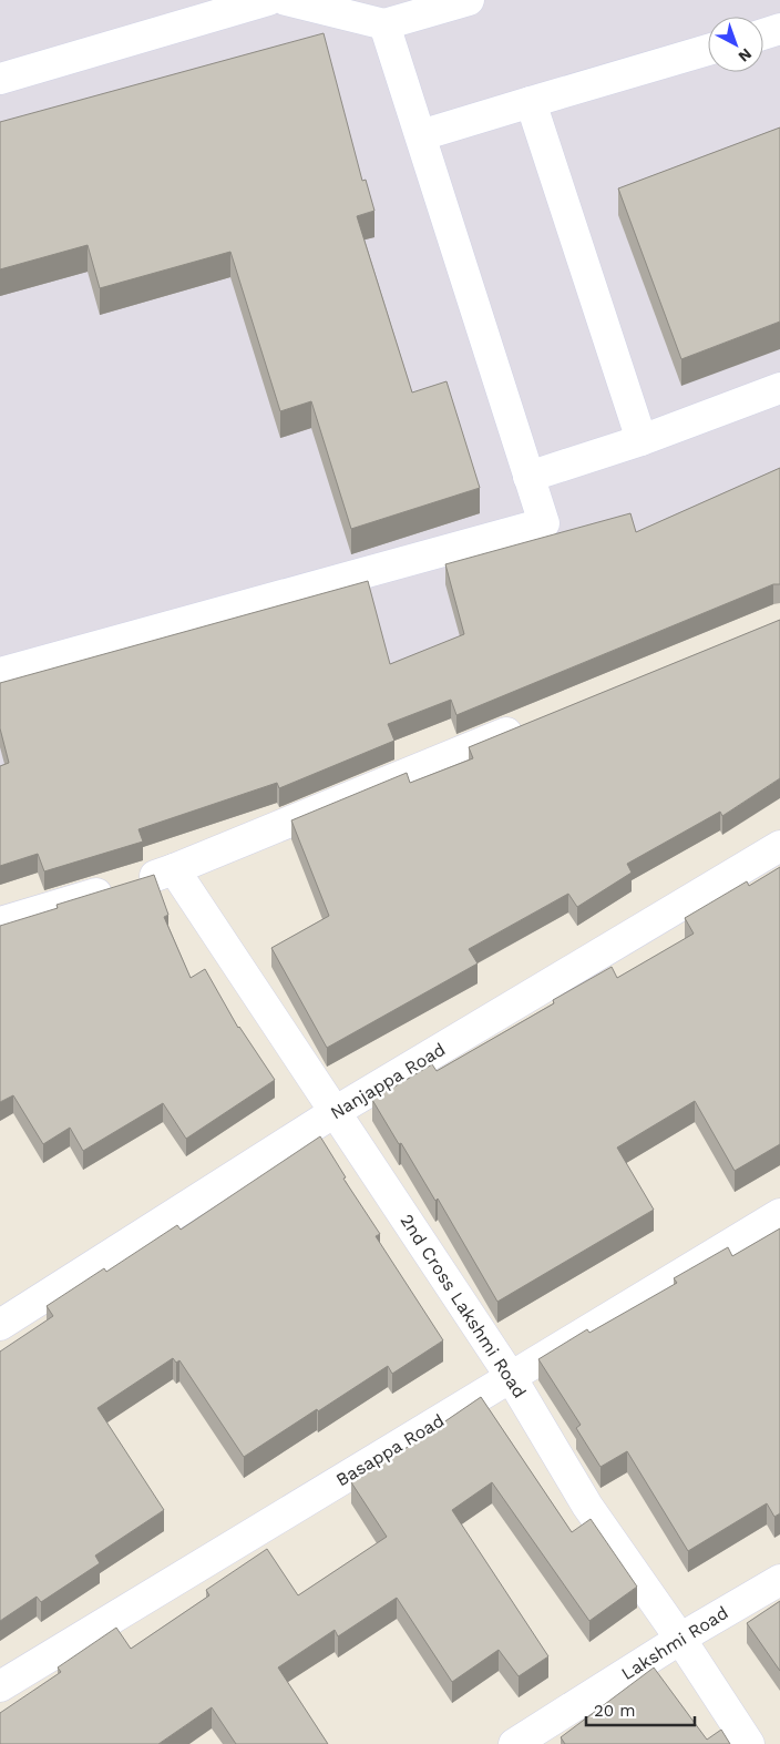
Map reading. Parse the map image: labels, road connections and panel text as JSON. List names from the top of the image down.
{
  "streets": {
    "street": [
      "Nanjappa Road",
      "2nd Cross Lakshmi Road",
      "Basappa Road",
      "Lakshmi Road"
    ]
  },
  "crossings": [
    ["Nanjappa Road", "2nd Cross Lakshmi Road"],
    ["2nd Cross Lakshmi Road", "Basappa Road"],
    ["2nd Cross Lakshmi Road", "Lakshmi Road"]
  ],
  "scale_bar": "20 m",
  "north": "bottom right"
}
